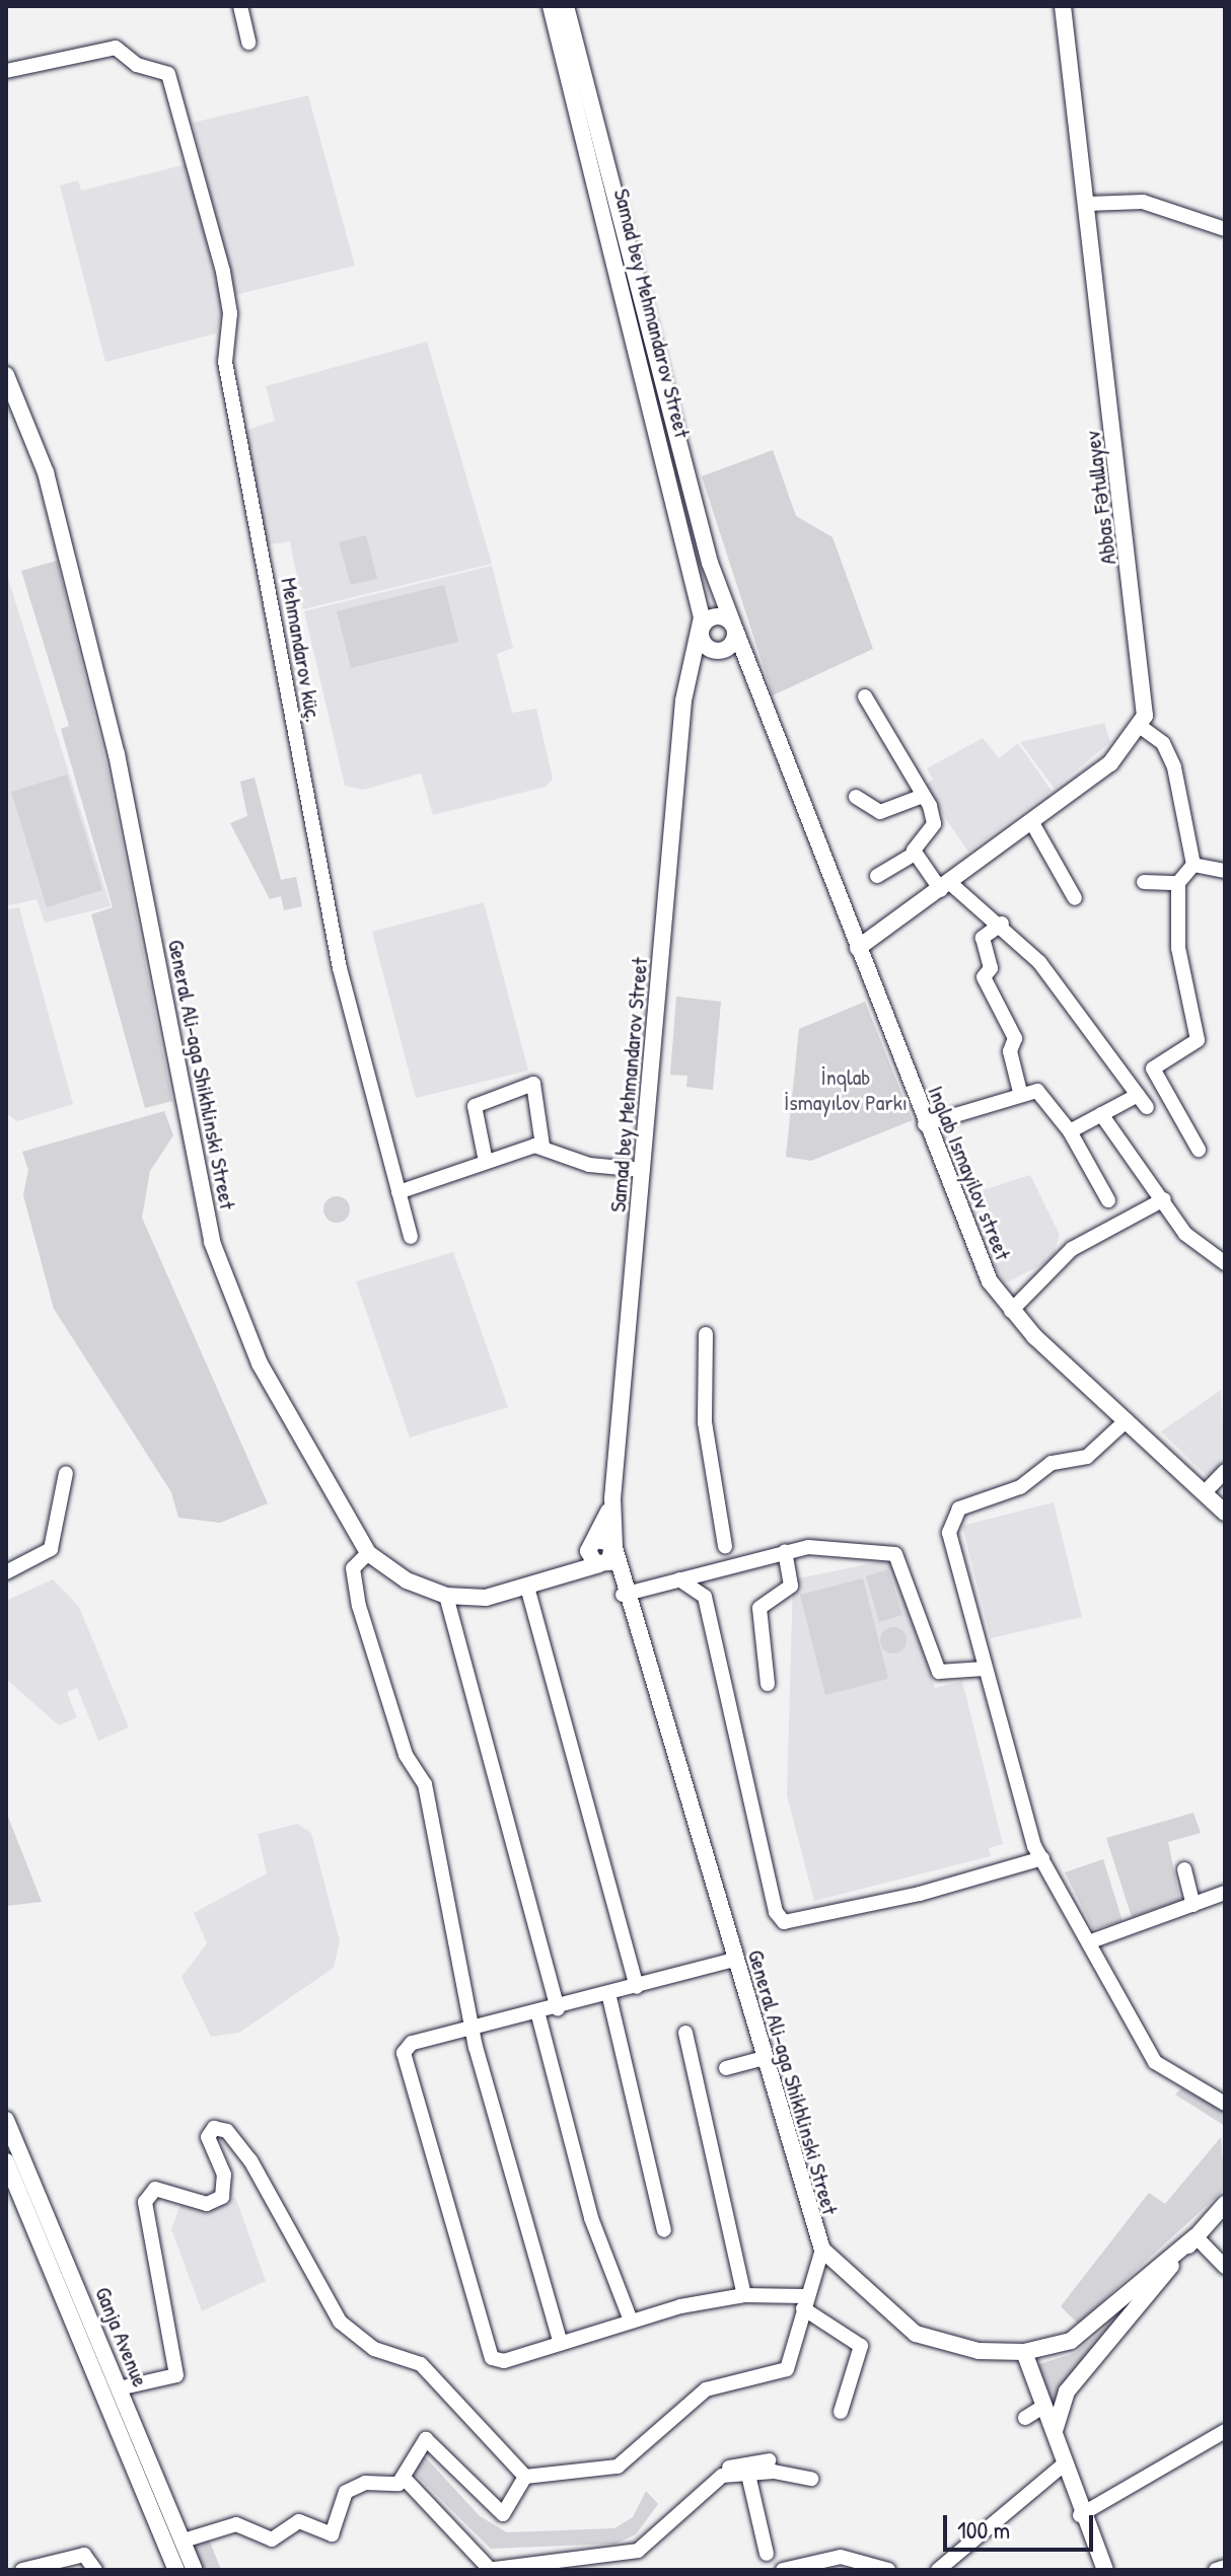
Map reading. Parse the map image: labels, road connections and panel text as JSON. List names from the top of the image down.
{
  "streets": {
    "main road": [
      "Samad bey Mehmandarov Street",
      "Abbas Fətullayev",
      "General Ali-aga Shikhlinski Street",
      "Inglab Ismayilov street",
      "Ganja Avenue"
    ],
    "street": ["Mehmandarov küç."]
  },
  "crossings": [
    ["Samad bey Mehmandarov Street", "Inglab Ismayilov street"]
  ],
  "parks": ["İnqlab İsmayılov Parkı"],
  "scale_bar": "100 m"
}
